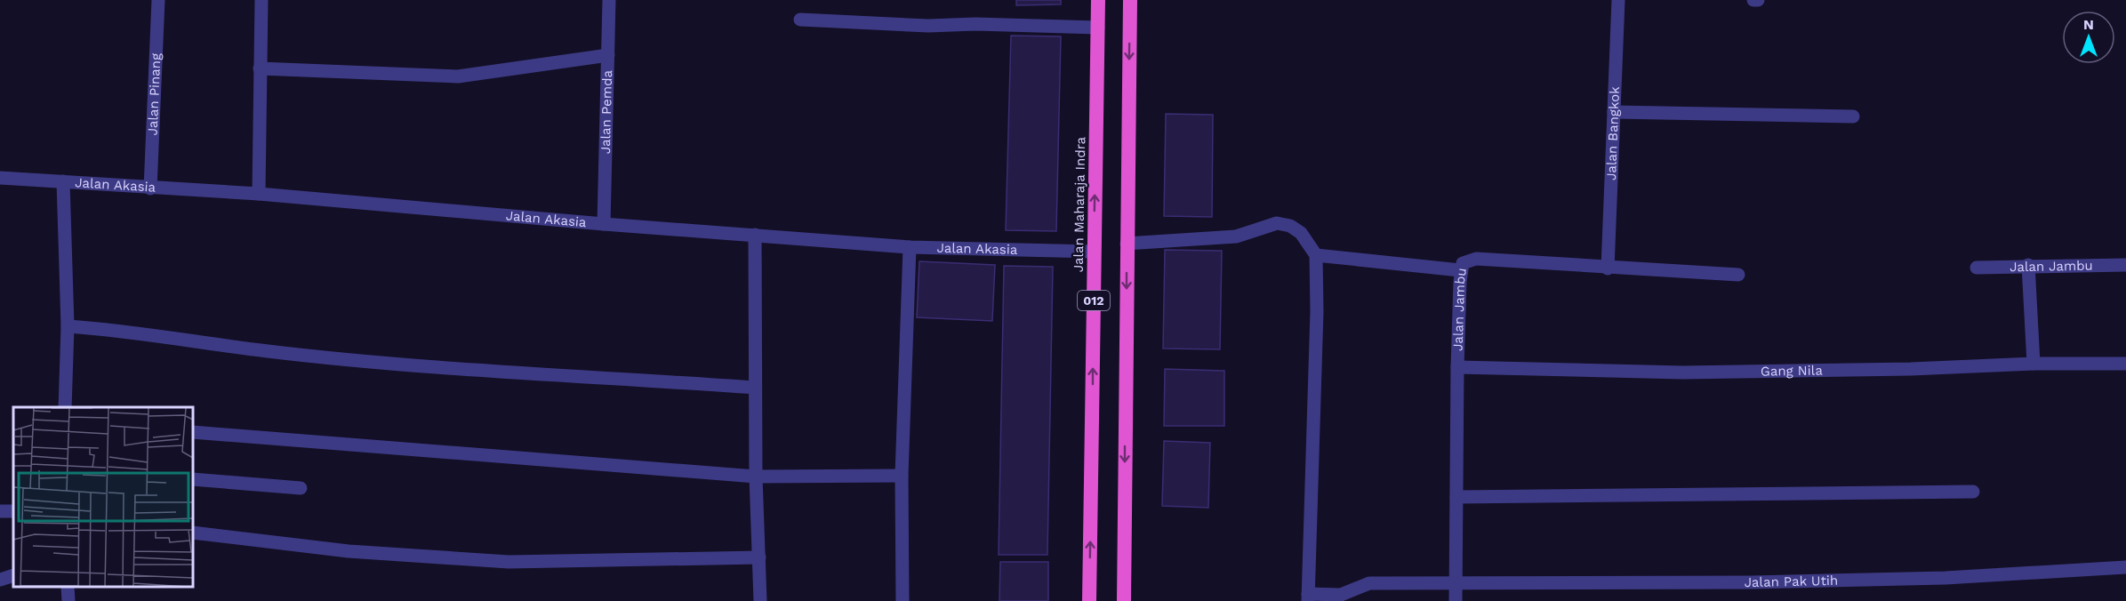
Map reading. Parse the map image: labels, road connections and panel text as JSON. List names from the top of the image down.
{
  "streets": {
    "highway": ["Jalan Maharaja Indra", "012"],
    "street": [
      "Jalan Pinang",
      "Jalan Pemda",
      "Jalan Bangkok",
      "Jalan Akasia",
      "Jalan Jambu",
      "Gang Nila",
      "Jalan Pak Utih"
    ]
  },
  "crossings": [
    ["Jalan Pinang", "Jalan Akasia"],
    ["Jalan Pemda", "Jalan Akasia"],
    ["Jalan Bangkok", "Jalan Jambu"],
    ["Jalan Akasia", "Jalan Maharaja Indra"],
    ["Jalan Jambu", "Gang Nila"],
    ["Jalan Jambu", "Jalan Pak Utih"]
  ],
  "north": "top"
}
